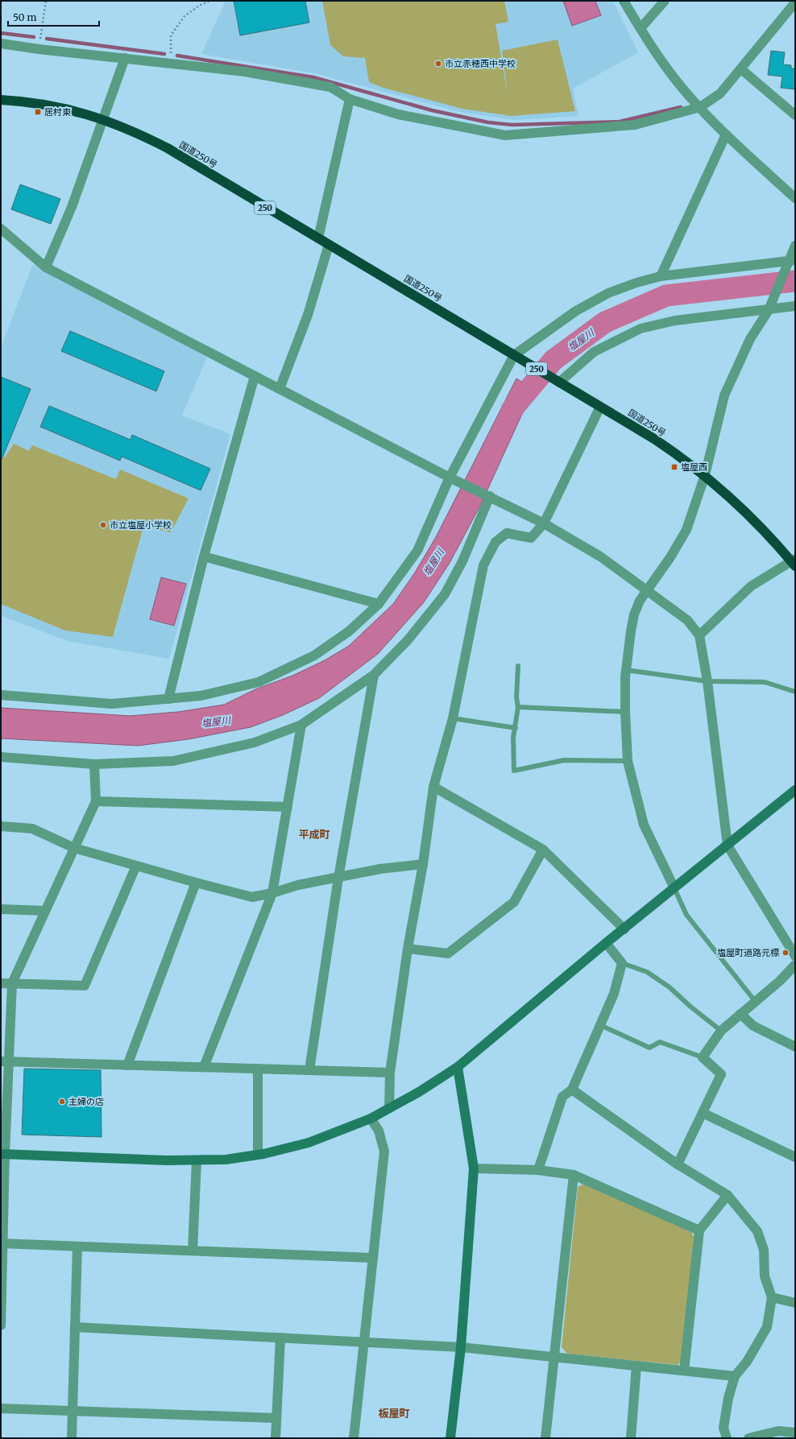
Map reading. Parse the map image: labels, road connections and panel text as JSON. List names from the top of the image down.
{
  "streets": {
    "highway": ["国道250号", "250"]
  },
  "districts": ["平成町", "板屋町"],
  "water": ["塩屋川"],
  "places": {
    "other": [
      "市立赤穂西中学校",
      "市立塩屋小学校",
      "塩屋町道路元標",
      "主婦の店"
    ],
    "transit": ["居村東", "塩屋西"]
  },
  "scale_bar": "50 m"
}
